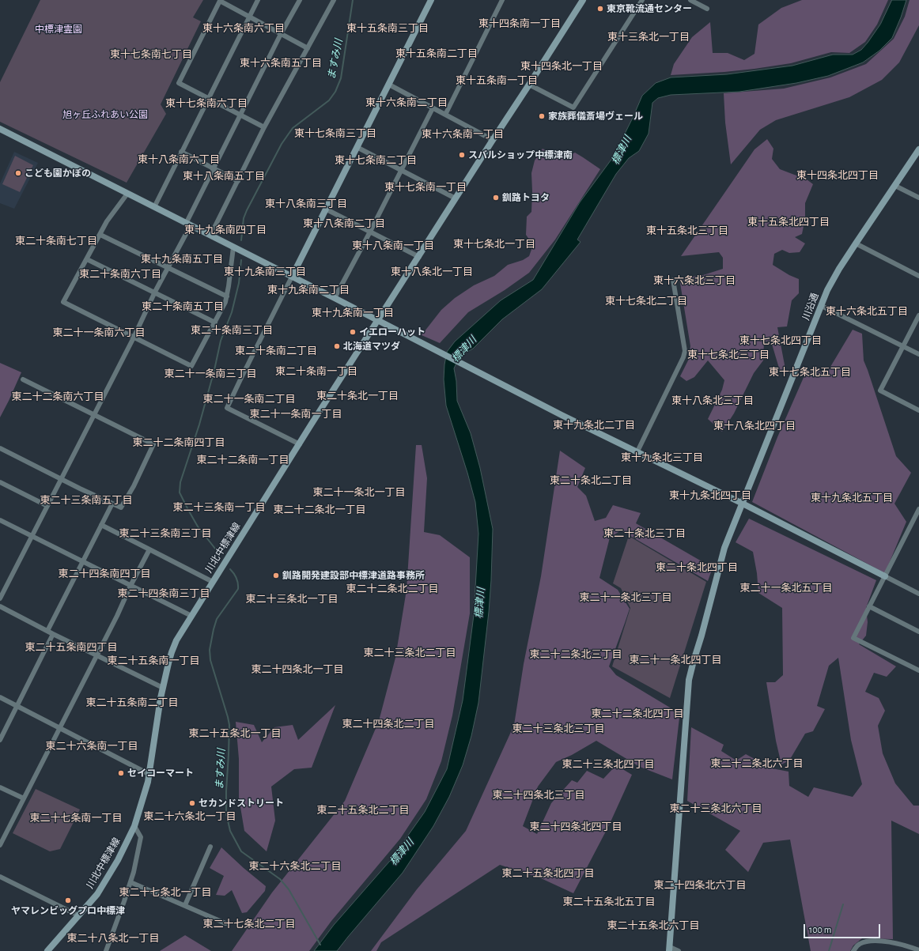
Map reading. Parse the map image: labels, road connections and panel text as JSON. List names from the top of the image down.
{
  "streets": {
    "street": ["川沿通", "川北中標津線"]
  },
  "districts": [
    "東十四条南一丁目",
    "東十六条南六丁目",
    "東十五条南三丁目",
    "東十三条北一丁目",
    "東十五条南二丁目",
    "東十七条南七丁目",
    "東十六条南五丁目",
    "東十四条北一丁目",
    "東十五条南一丁目",
    "東十六条南二丁目",
    "東十七条南六丁目",
    "東十七条南三丁目",
    "東十六条南一丁目",
    "東十八条南六丁目",
    "東十七条南二丁目",
    "東十四条北四丁目",
    "東十八条南五丁目",
    "東十七条南一丁目",
    "東十八条南三丁目",
    "東十五条北四丁目",
    "東十八条南二丁目",
    "東十九条南四丁目",
    "東十五条北三丁目",
    "東二十条南七丁目",
    "東十七条北一丁目",
    "東十八条南一丁目",
    "東十九条南五丁目",
    "東十九条南三丁目",
    "東十八条北一丁目",
    "東二十条南六丁目",
    "東十六条北三丁目",
    "東十九条南二丁目",
    "東十七条北二丁目",
    "東二十条南五丁目",
    "東十六条北五丁目",
    "東十九条南一丁目",
    "東二十条南三丁目",
    "東二十一条南六丁目",
    "東十七条北四丁目",
    "東二十条南二丁目",
    "東十七条北三丁目",
    "東二十条南一丁目",
    "東十七条北五丁目",
    "東二十一条南三丁目",
    "東二十条北一丁目",
    "東二十二条南六丁目",
    "東二十一条南二丁目",
    "東十八条北三丁目",
    "東二十一条南一丁目",
    "東十九条北二丁目",
    "東十八条北四丁目",
    "東二十二条南四丁目",
    "東十九条北三丁目",
    "東二十二条南一丁目",
    "東二十条北二丁目",
    "東二十一条北一丁目",
    "東十九条北四丁目",
    "東十九条北五丁目",
    "東二十三条南五丁目",
    "東二十三条南一丁目",
    "東二十二条北一丁目",
    "東二十三条南三丁目",
    "東二十条北三丁目",
    "東二十条北四丁目",
    "東二十四条南四丁目",
    "東二十一条北五丁目",
    "東二十二条北二丁目",
    "東二十四条南三丁目",
    "東二十一条北三丁目",
    "東二十三条北一丁目",
    "東二十五条南四丁目",
    "東二十三条北二丁目",
    "東二十二条北三丁目",
    "東二十一条北四丁目",
    "東二十五条南一丁目",
    "東二十四条北一丁目",
    "東二十五条南二丁目",
    "東二十二条北四丁目",
    "東二十四条北二丁目",
    "東二十三条北三丁目",
    "東二十五条北一丁目",
    "東二十六条南一丁目",
    "東二十二条北六丁目",
    "東二十三条北四丁目",
    "東二十四条北三丁目",
    "東二十三条北六丁目",
    "東二十五条北二丁目",
    "東二十六条北一丁目",
    "東二十七条南一丁目",
    "東二十四条北四丁目",
    "東二十六条北二丁目",
    "東二十五条北四丁目",
    "東二十四条北六丁目",
    "東二十七条北一丁目",
    "東二十五条北五丁目",
    "東二十七条北二丁目",
    "東二十五条北六丁目",
    "東二十八条北一丁目"
  ],
  "water": ["ますみ川", "標津川"],
  "parks": ["中標津霊園", "旭ヶ丘ふれあい公園"],
  "places": [
    "東京靴流通センター",
    "家族葬儀斎場ヴェール",
    "スバルショップ中標津南",
    "こども園かぽの",
    "釧路トヨタ",
    "イエローハット",
    "北海道マツダ",
    "釧路開発建設部中標津道路事務所",
    "セイコーマート",
    "セカンドストリート",
    "ヤマレンビッグプロ中標津"
  ],
  "scale_bar": "100 m"
}
